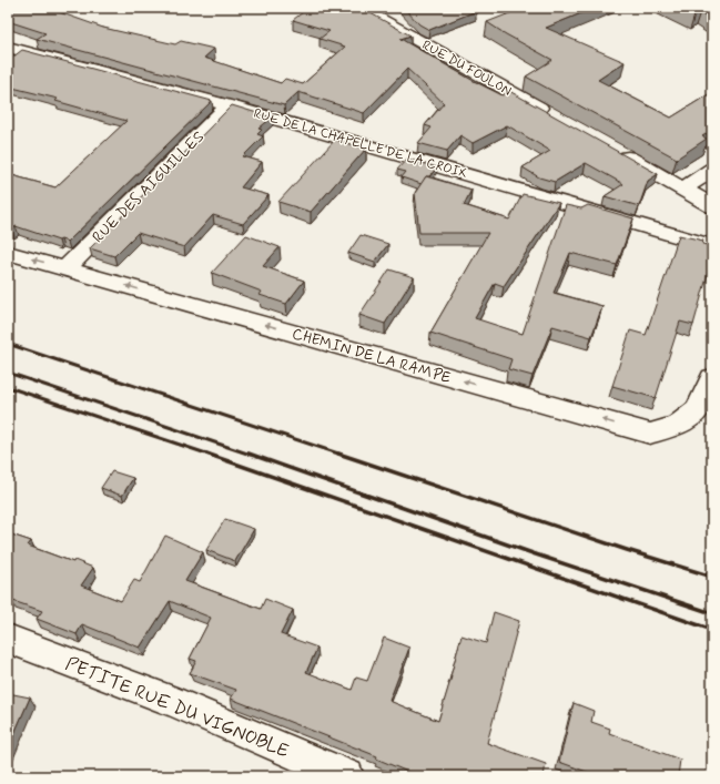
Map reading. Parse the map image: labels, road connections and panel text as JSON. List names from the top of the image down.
{
  "streets": {
    "street": [
      "RUE DU FOULON",
      "RUE DE LA CHAPELLE DE LA CROIX",
      "RUE DES AIGUILLES",
      "CHEMIN DE LA RAMPE",
      "PETITE RUE DU VIGNOBLE"
    ]
  },
  "crossings": [
    ["RUE DE LA CHAPELLE DE LA CROIX", "RUE DES AIGUILLES"],
    ["RUE DES AIGUILLES", "CHEMIN DE LA RAMPE"]
  ],
  "one_way": ["CHEMIN DE LA RAMPE"]
}
